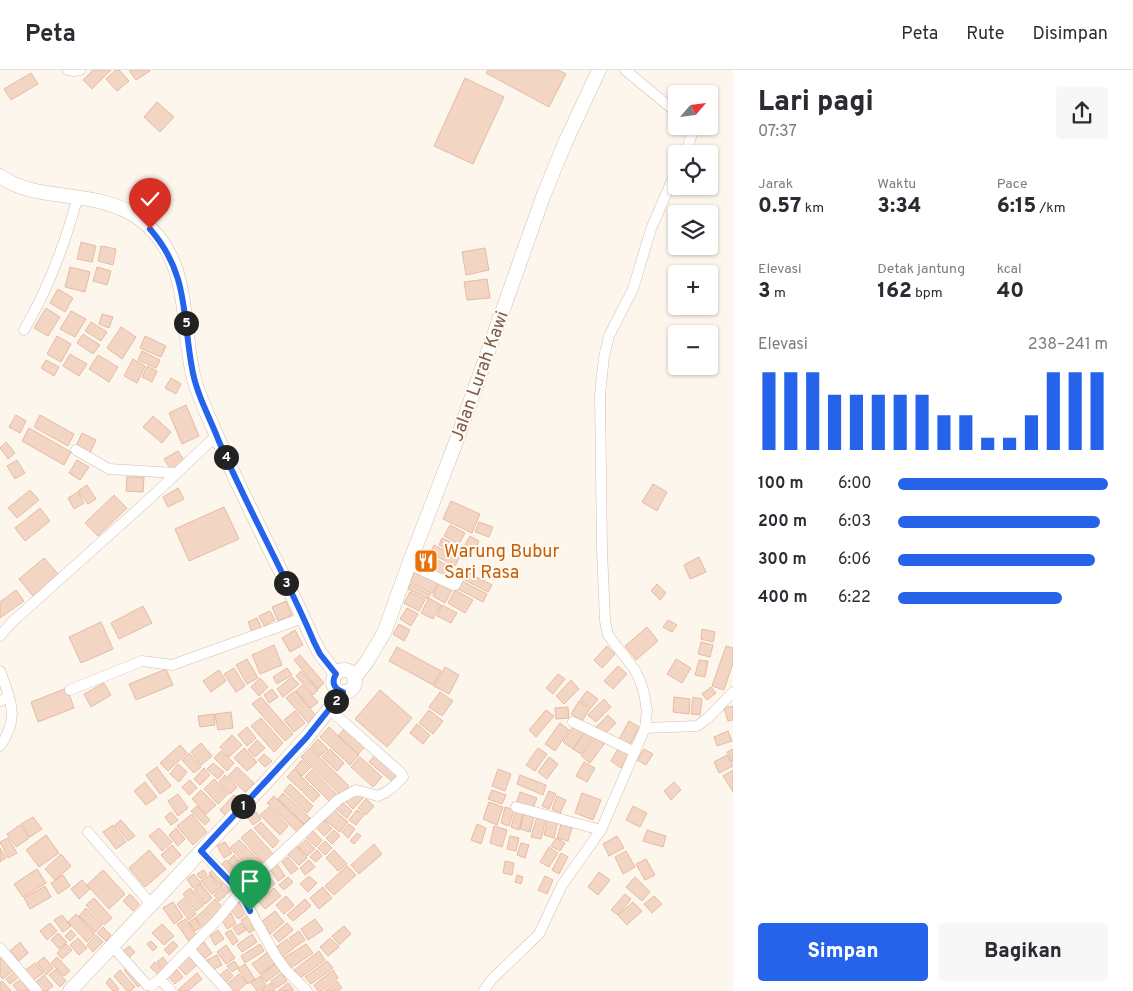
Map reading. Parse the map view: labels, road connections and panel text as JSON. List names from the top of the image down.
{
  "streets": {
    "street": ["Jalan Lurah Kawi"]
  },
  "places": {
    "restaurant": ["Warung Bubur Sari Rasa"]
  },
  "north": "top right",
  "page": {
    "header": "Peta",
    "nav": ["Peta", "Rute", "Disimpan"],
    "heading": ["Lari pagi", "07:37"],
    "map_buttons": ["+", "−"],
    "stats": [
      ["Jarak", "0.57 km"],
      ["Waktu", "3:34"],
      ["Pace", "6:15 /km"],
      ["Elevasi", "3 m"],
      ["Detak jantung", "162 bpm"],
      ["kcal", "40"]
    ],
    "pins": [
      "5",
      "4",
      "3",
      "2",
      "1"
    ],
    "chart": ["Elevasi", "238–241 m"],
    "list": [
      {
        "name": "100 m",
        "note": "6:00"
      },
      {
        "name": "200 m",
        "note": "6:03"
      },
      {
        "name": "300 m",
        "note": "6:06"
      },
      {
        "name": "400 m",
        "note": "6:22"
      }
    ],
    "buttons": ["Simpan", "Bagikan"]
  }
}
